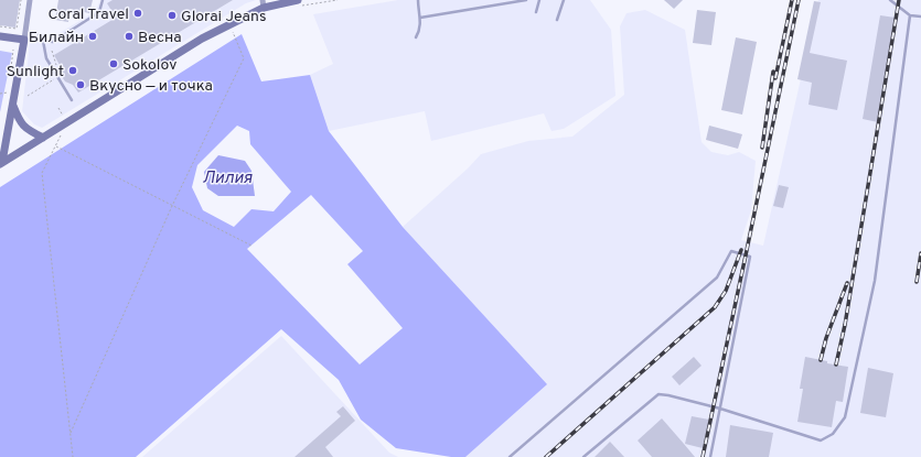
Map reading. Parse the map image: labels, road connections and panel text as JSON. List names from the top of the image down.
{
  "water": ["Лилия"],
  "places": [
    "Coral Travel",
    "Glorai Jeans",
    "Билайн",
    "Весна",
    "Sokolov",
    "Sunlight",
    "Вкусно — и точка"
  ]
}
